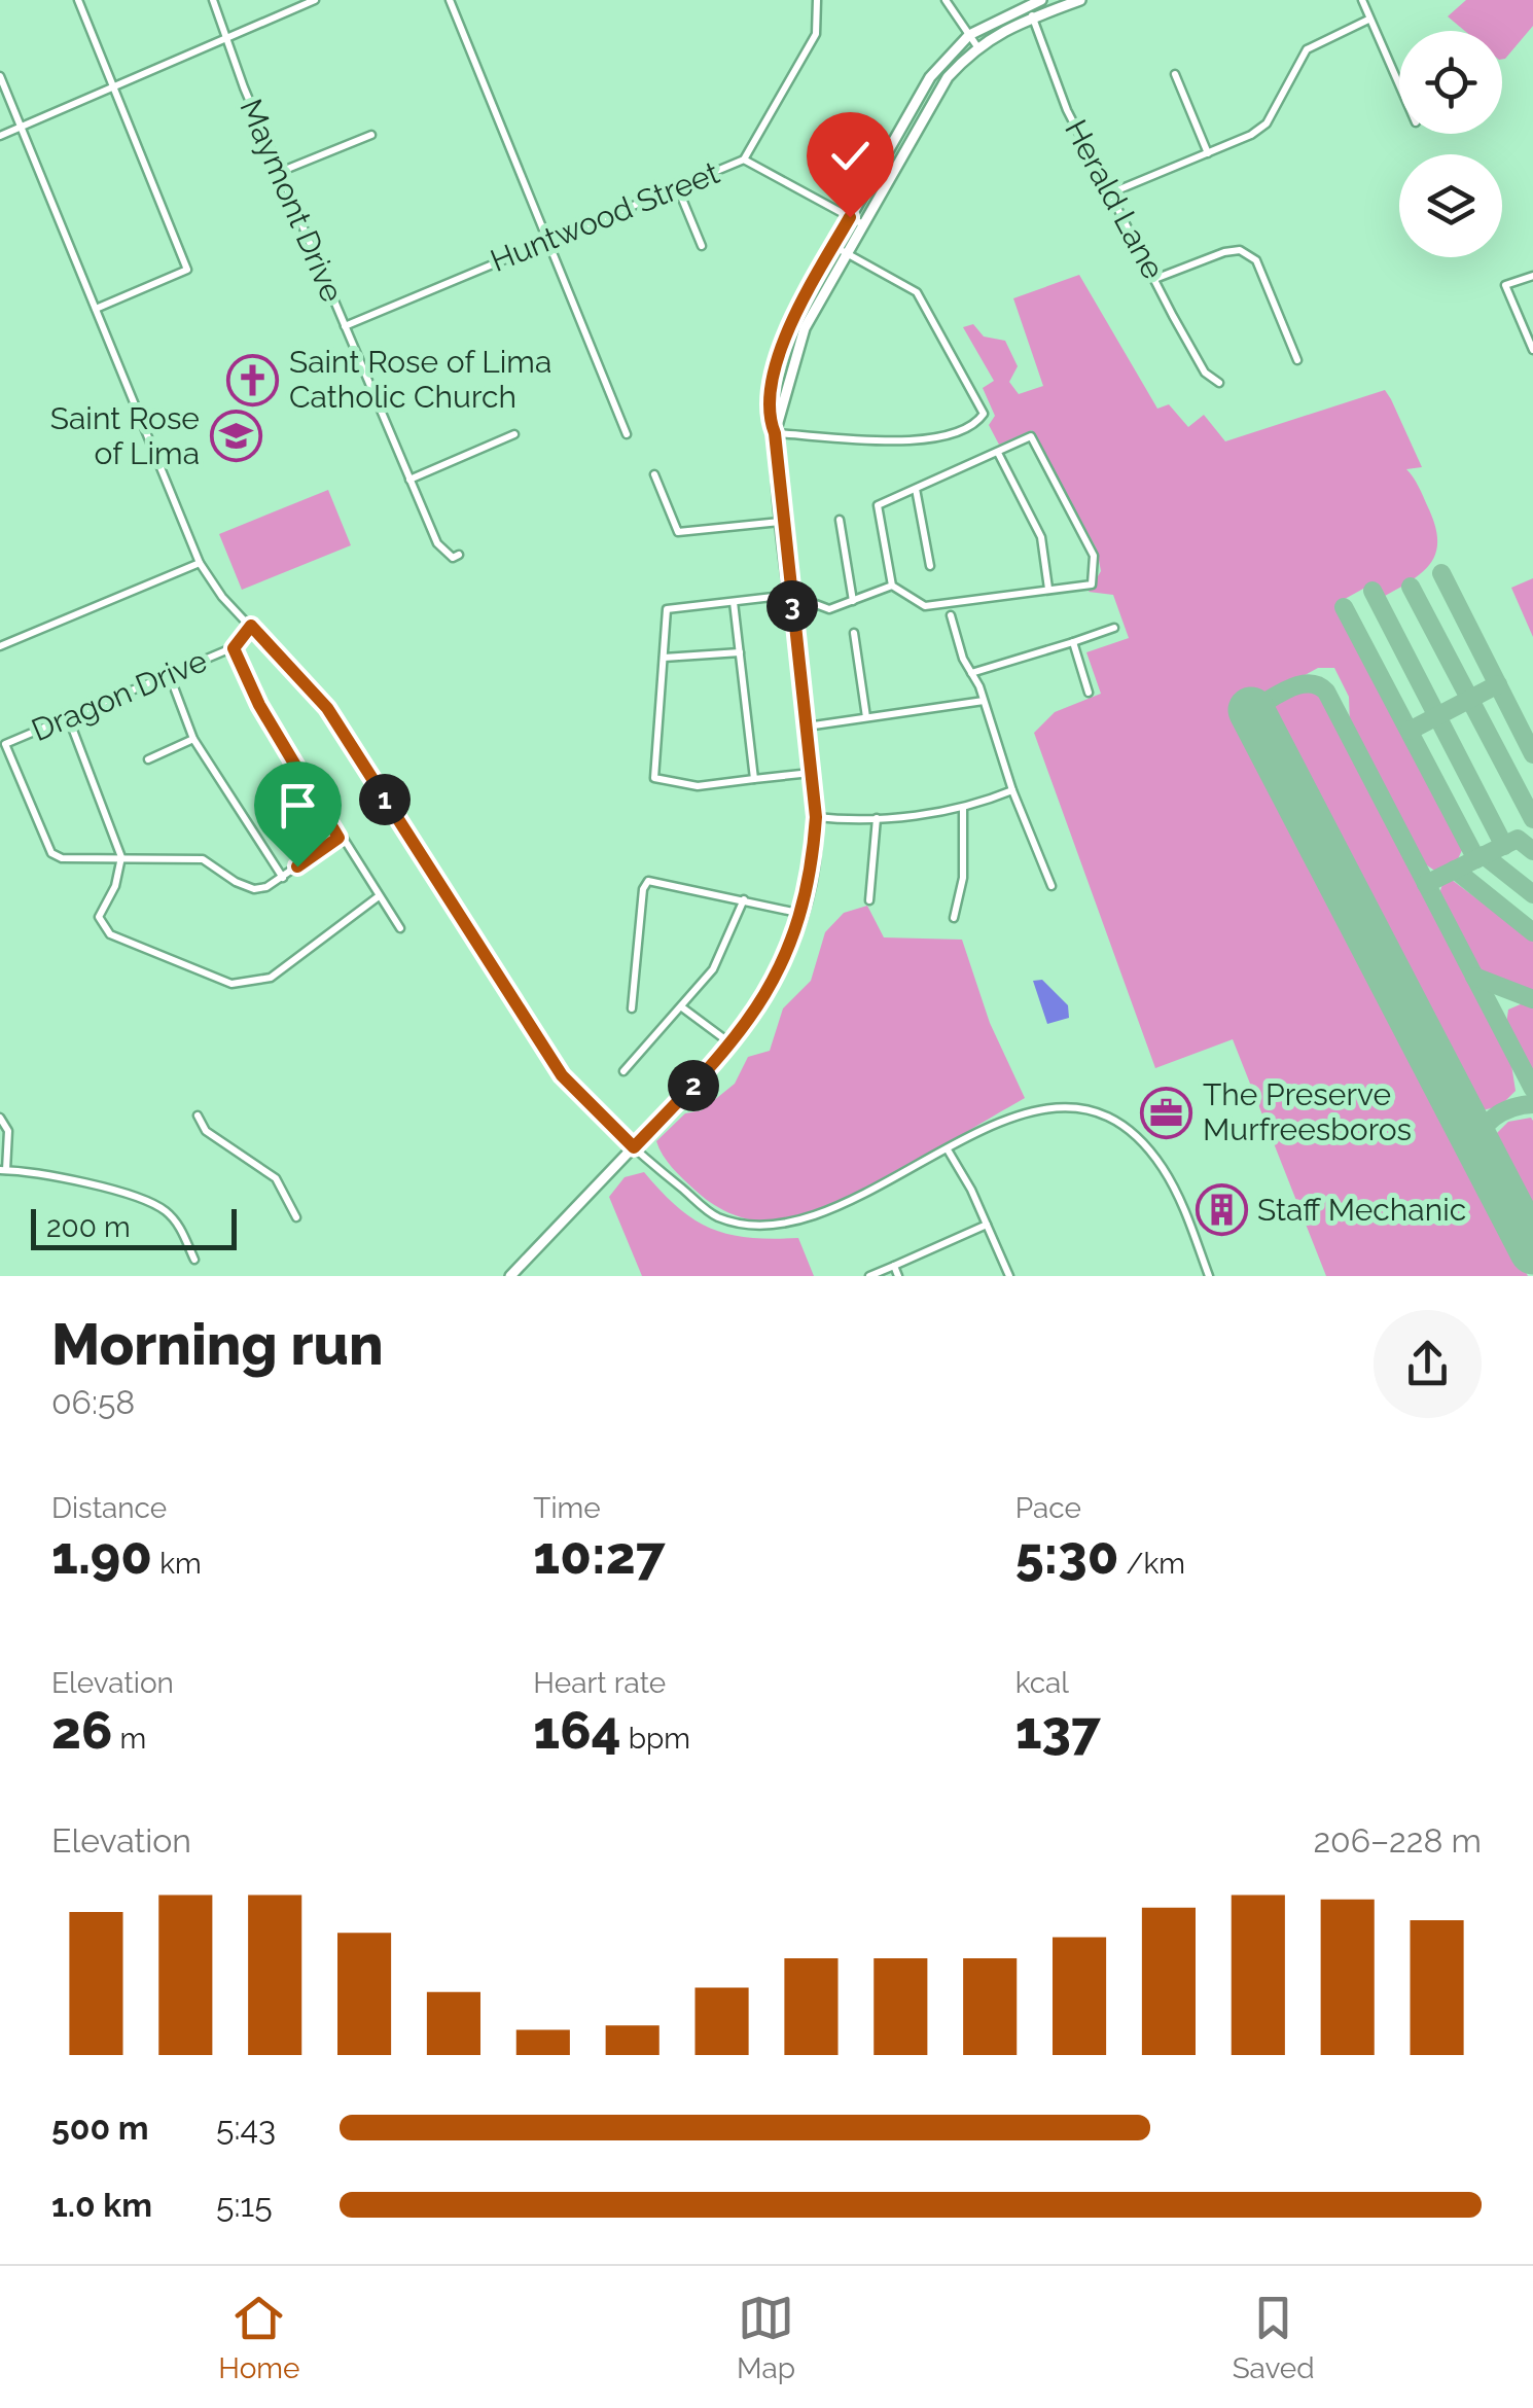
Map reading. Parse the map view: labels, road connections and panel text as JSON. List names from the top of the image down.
{
  "streets": {
    "street": [
      "Herald Lane",
      "Maymont Drive",
      "Huntwood Street",
      "Dragon Drive"
    ]
  },
  "crossings": [
    ["Maymont Drive", "Huntwood Street"]
  ],
  "places": {
    "church": ["Saint Rose of Lima Catholic Church"],
    "school or university": ["Saint Rose of Lima"],
    "office": ["The Preserve Murfreesboros"],
    "building": ["Staff Mechanic"]
  },
  "scale_bar": "200 m",
  "page": {
    "pins": ["3", "1", "2"],
    "scale": "200 m",
    "heading": ["Morning run", "06:58"],
    "stats": [
      ["Distance", "1.90 km"],
      ["Time", "10:27"],
      ["Pace", "5:30 /km"],
      ["Elevation", "26 m"],
      ["Heart rate", "164 bpm"],
      ["kcal", "137"]
    ],
    "chart": ["Elevation", "206–228 m"],
    "list": [
      {
        "name": "500 m",
        "note": "5:43"
      },
      {
        "name": "1.0 km",
        "note": "5:15"
      }
    ],
    "tabs": ["Home", "Map", "Saved"]
  }
}
